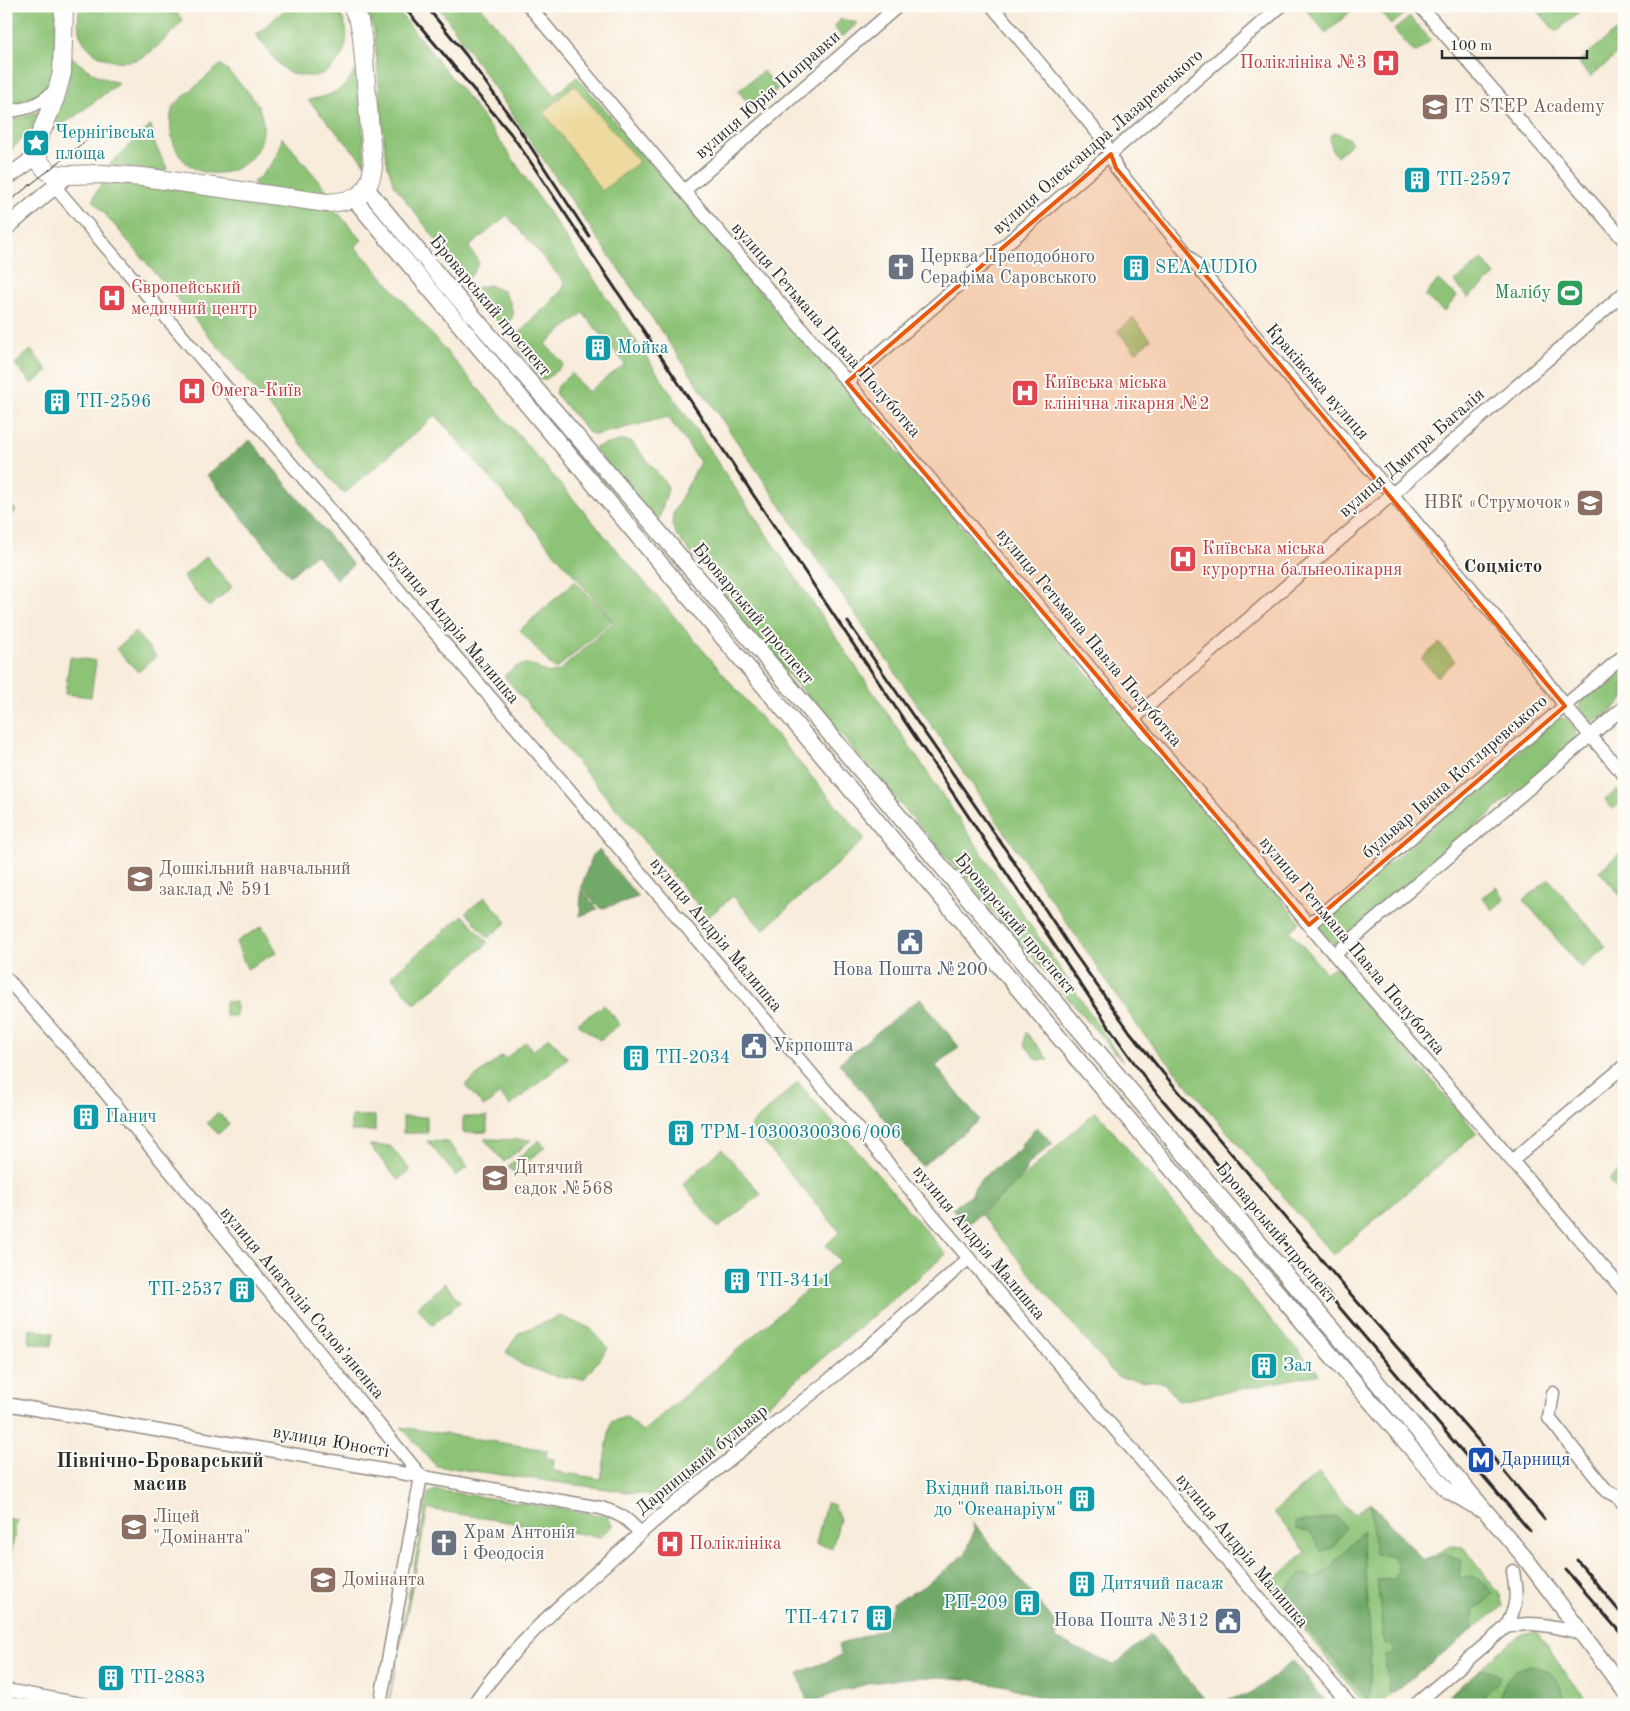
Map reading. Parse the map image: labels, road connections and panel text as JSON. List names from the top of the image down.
{
  "streets": {
    "main road": ["Броварський проспект"],
    "street": [
      "вулиця Юрія Поправки",
      "вулиця Олександра Лазаревського",
      "вулиця Гетьмана Павла Полуботка",
      "Краківська вулиця",
      "вулиця Дмитра Багалія",
      "вулиця Андрія Малишка",
      "бульвар Івана Котляревського",
      "вулиця Анатолія Соловʼяненка",
      "вулиця Юності",
      "Дарницький бульвар"
    ]
  },
  "crossings": [
    ["вулиця Юрія Поправки", "вулиця Гетьмана Павла Полуботка"],
    ["вулиця Олександра Лазаревського", "вулиця Гетьмана Павла Полуботка"],
    ["вулиця Олександра Лазаревського", "Краківська вулиця"],
    ["вулиця Гетьмана Павла Полуботка", "вулиця Дмитра Багалія"],
    ["вулиця Гетьмана Павла Полуботка", "бульвар Івана Котляревського"],
    ["Краківська вулиця", "вулиця Дмитра Багалія"],
    ["Краківська вулиця", "бульвар Івана Котляревського"],
    ["вулиця Андрія Малишка", "Дарницький бульвар"],
    ["вулиця Анатолія Соловʼяненка", "вулиця Юності"]
  ],
  "districts": ["Соцмісто", "Північно-Броварський масив"],
  "places": {
    "hospital": [
      "Поліклініка №3",
      "Європейський медичний центр",
      "Омега-Київ",
      "Київська міська клінічна лікарня №2",
      "Київська міська курортна бальнеолікарня",
      "Поліклініка"
    ],
    "school or university": [
      "IT STEP Academy",
      "НВК «Струмочок»",
      "Дошкільний навчальний заклад № 591",
      "Дитячий садок №568",
      "Ліцей \"Домінанта\"",
      "Домінанта"
    ],
    "place": ["Чернігівська площа"],
    "building": [
      "ТП-2597",
      "SEA AUDIO",
      "Мойка",
      "ТП-2596",
      "ТП-2034",
      "Панич",
      "ТРМ-10300300306/006",
      "ТП-3411",
      "ТП-2537",
      "Зал",
      "Вхідний павільон до \"Океанаріум\"",
      "Дитячий пасаж",
      "РП-209",
      "ТП-4717",
      "ТП-2883"
    ],
    "church": ["Церква Преподобного Серафіма Саровського", "Храм Антонія і Феодосія"],
    "sports": ["Малібу"],
    "public building": ["Нова Пошта №200", "Укрпошта", "Нова Пошта №312"],
    "metro station": ["Дарниця"]
  },
  "scale_bar": "100 m"
}
